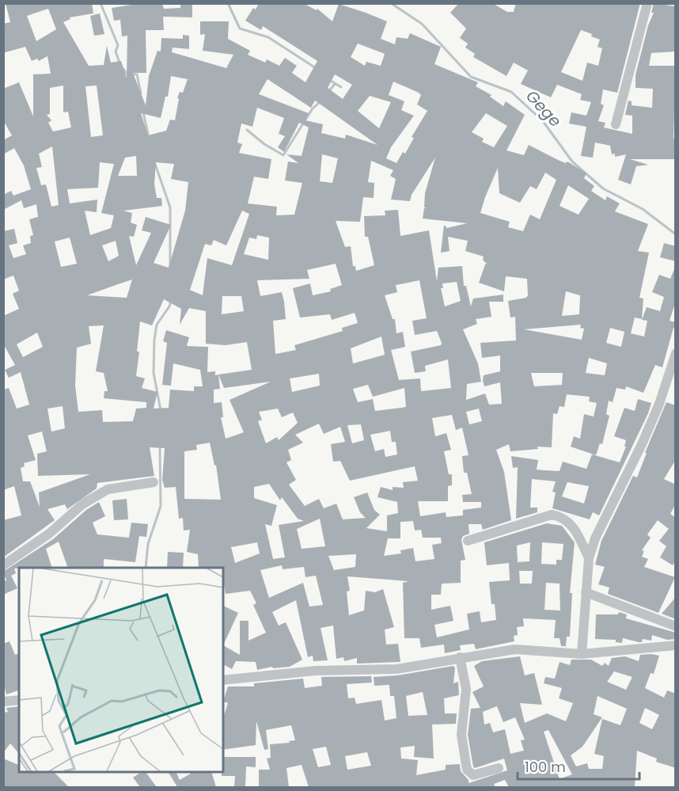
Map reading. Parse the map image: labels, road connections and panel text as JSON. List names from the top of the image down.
{
  "water": ["Gege"],
  "scale_bar": "100 m"
}
